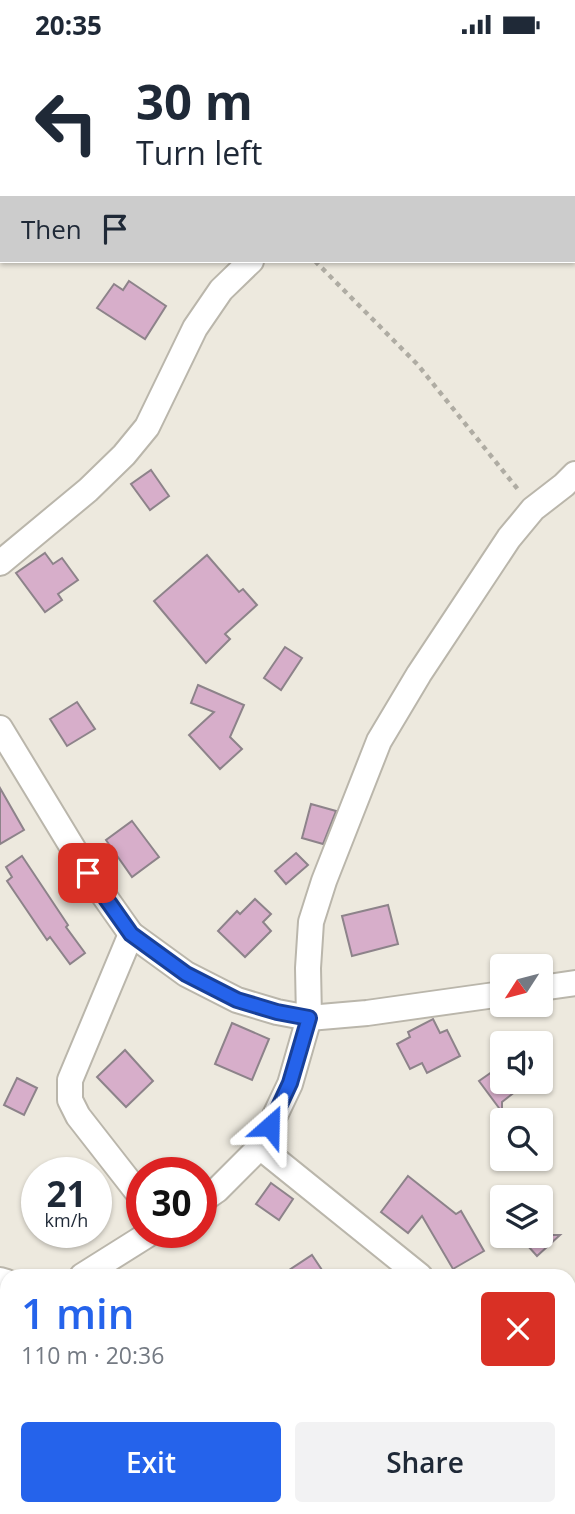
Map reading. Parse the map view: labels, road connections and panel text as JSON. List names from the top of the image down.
{
  "north": "bottom left",
  "page": {
    "status": "20:35",
    "turn": ["30 m", "Turn left"],
    "then": "Then",
    "speed": "21 km/h",
    "limit": "30",
    "heading": ["1 min", "110 m · 20:36"],
    "buttons": ["Exit", "Share"]
  }
}
